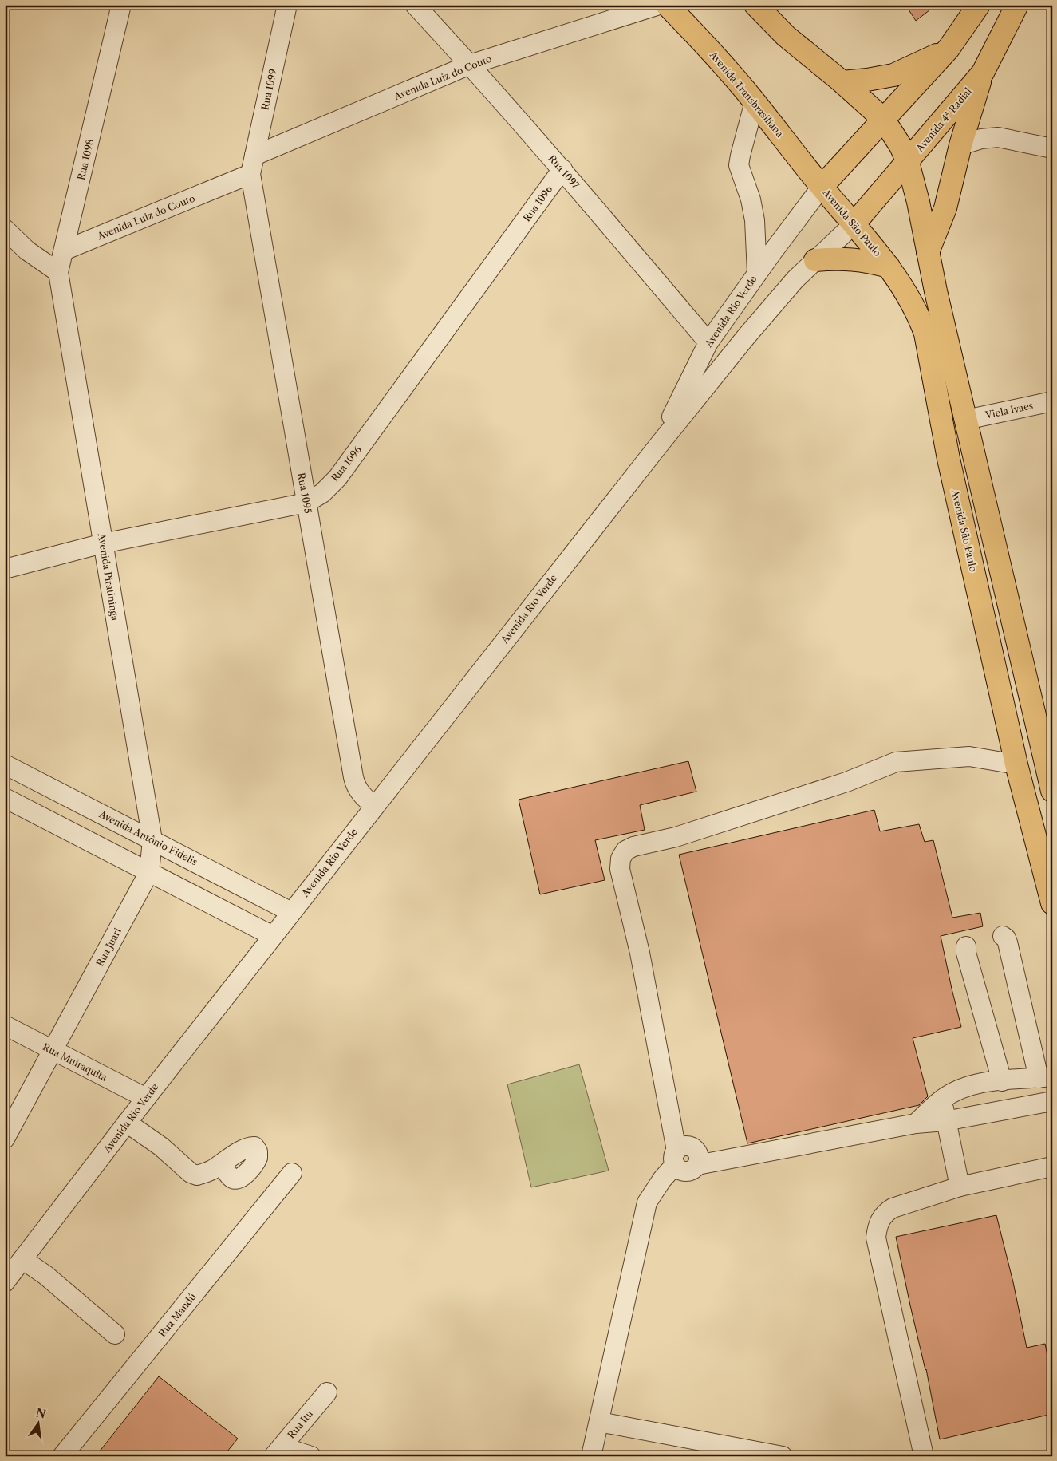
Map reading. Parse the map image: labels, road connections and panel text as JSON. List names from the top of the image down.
{
  "streets": {
    "main road": ["Avenida Transbrasiliana", "Avenida 4ª Radial", "Avenida São Paulo"],
    "street": [
      "Avenida Luiz do Couto",
      "Rua 1099",
      "Rua 1098",
      "Rua 1097",
      "Rua 1096",
      "Avenida Rio Verde",
      "Viela Ivaes",
      "Rua 1095",
      "Avenida Piratininga",
      "Avenida Antônio Fidelis",
      "Rua Juari",
      "Rua Muiraquita",
      "Rua Mandú",
      "Rua Itú"
    ]
  },
  "crossings": [
    ["Avenida Luiz do Couto", "Rua 1099"],
    ["Avenida Luiz do Couto", "Rua 1098"],
    ["Avenida Luiz do Couto", "Rua 1097"],
    ["Avenida Luiz do Couto", "Rua 1095"],
    ["Rua 1099", "Rua 1095"],
    ["Avenida Transbrasiliana", "Avenida São Paulo"],
    ["Avenida Transbrasiliana", "Avenida Rio Verde"],
    ["Avenida 4ª Radial", "Avenida São Paulo"],
    ["Avenida 4ª Radial", "Avenida Rio Verde"],
    ["Rua 1098", "Avenida Piratininga"],
    ["Rua 1097", "Rua 1096"],
    ["Rua 1097", "Avenida Rio Verde"],
    ["Rua 1096", "Rua 1095"],
    ["Rua 1096", "Avenida Piratininga"],
    ["Avenida São Paulo", "Avenida Rio Verde"],
    ["Avenida Rio Verde", "Rua 1095"],
    ["Avenida Rio Verde", "Avenida Antônio Fidelis"],
    ["Avenida Rio Verde", "Rua Muiraquita"],
    ["Avenida Piratininga", "Avenida Antônio Fidelis"],
    ["Avenida Piratininga", "Rua Juari"],
    ["Avenida Antônio Fidelis", "Rua Juari"],
    ["Rua Juari", "Rua Muiraquita"]
  ],
  "north": "top"
}
